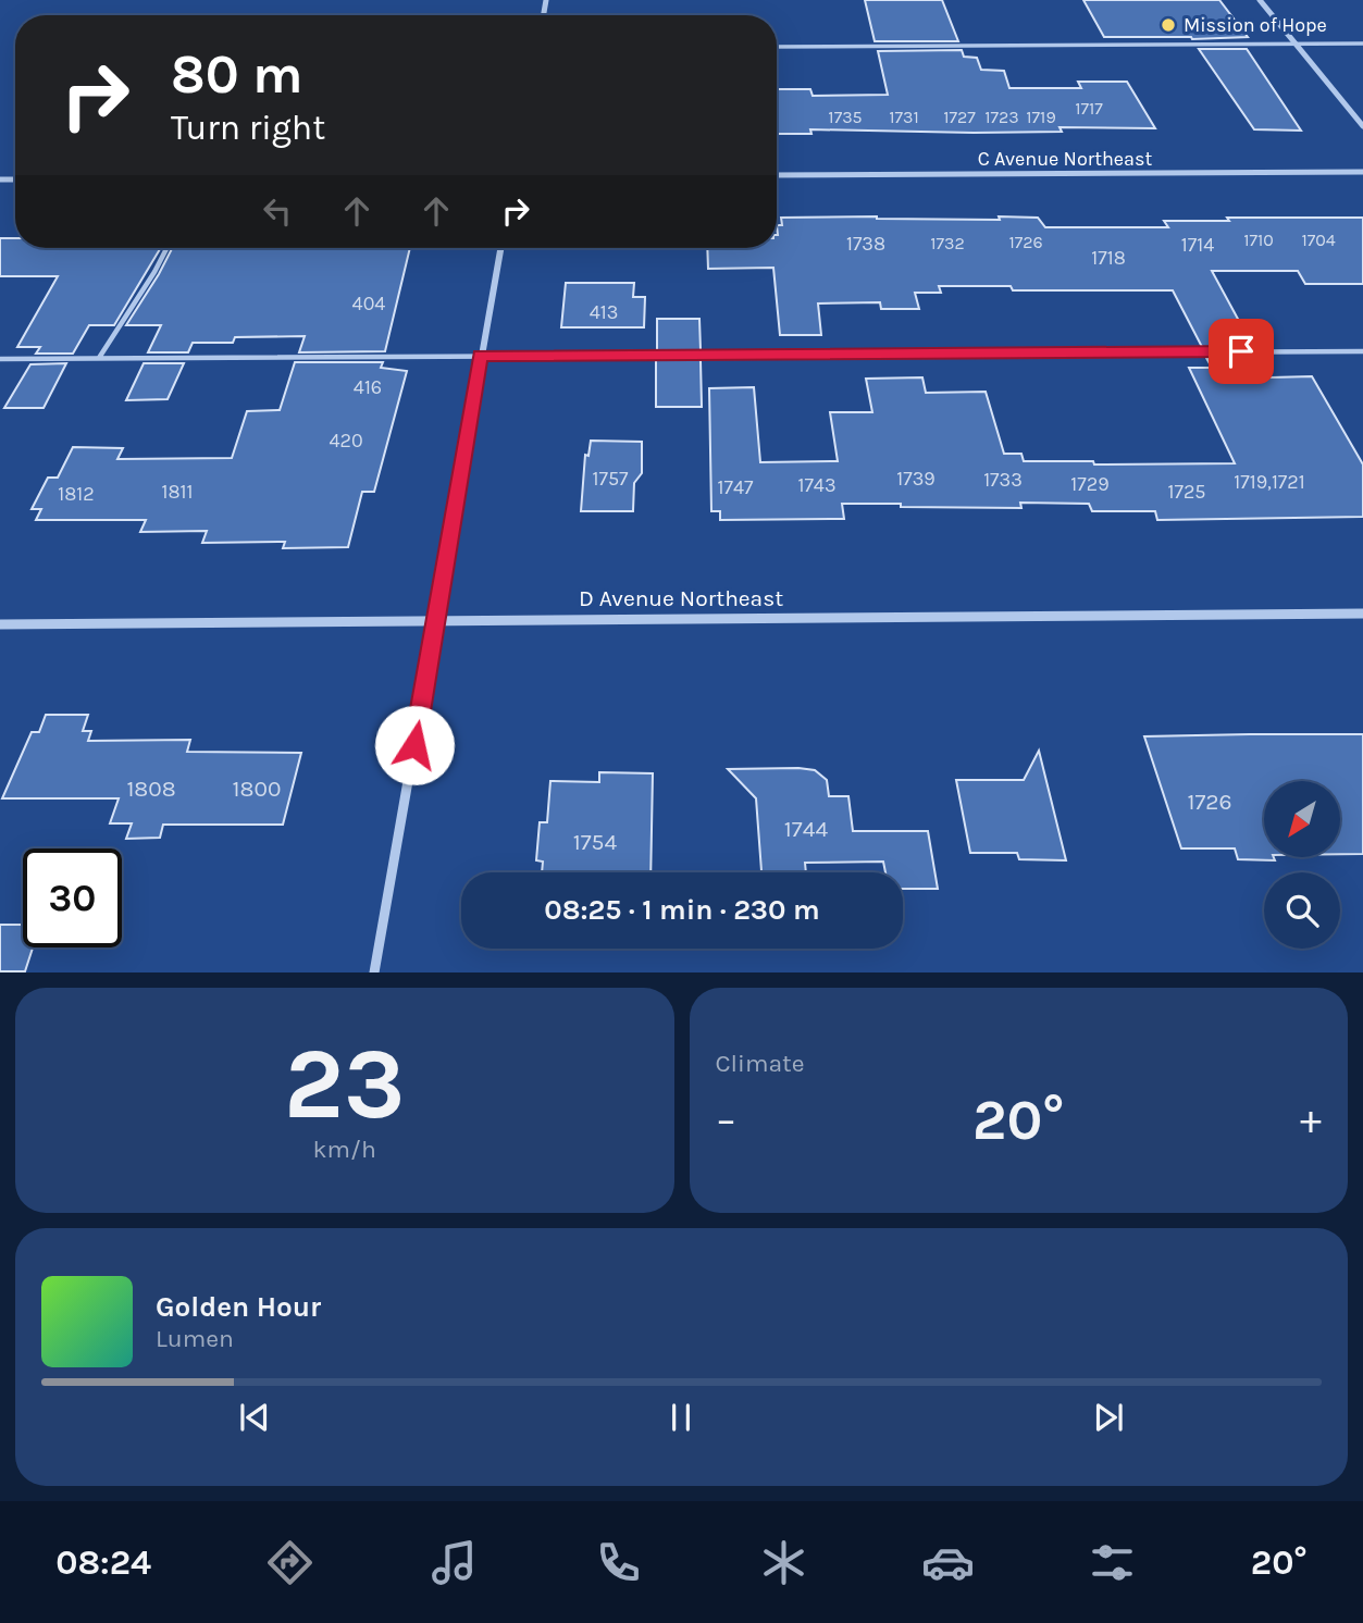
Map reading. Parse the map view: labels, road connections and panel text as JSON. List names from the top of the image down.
{
  "streets": {
    "street": ["C Avenue Northeast", "D Avenue Northeast"]
  },
  "places": ["Mission of Hope"],
  "house_numbers": [
    "1717",
    "1735",
    "1731",
    "1727",
    "1723",
    "1719",
    "1710",
    "1704",
    "1726",
    "1732",
    "1738",
    "1714",
    "1718",
    "404",
    "413",
    "416",
    "420",
    "1757",
    "1739",
    "1733",
    "1719,1721",
    "1729",
    "1743",
    "1747",
    "1811",
    "1725",
    "1812",
    "1808",
    "1800",
    "1726",
    "1744",
    "1754"
  ],
  "north": "bottom left",
  "page": {
    "turn": ["80 m", "Turn right"],
    "limit": "30",
    "trip": "08:25 · 1 min · 230 m",
    "tile": [
      ["23", "km/h"],
      "Climate"
    ],
    "heat": ["−", "20°", "+"],
    "song": ["Golden Hour", "Lumen"],
    "tabs": ["08:24", "20°"]
  }
}
